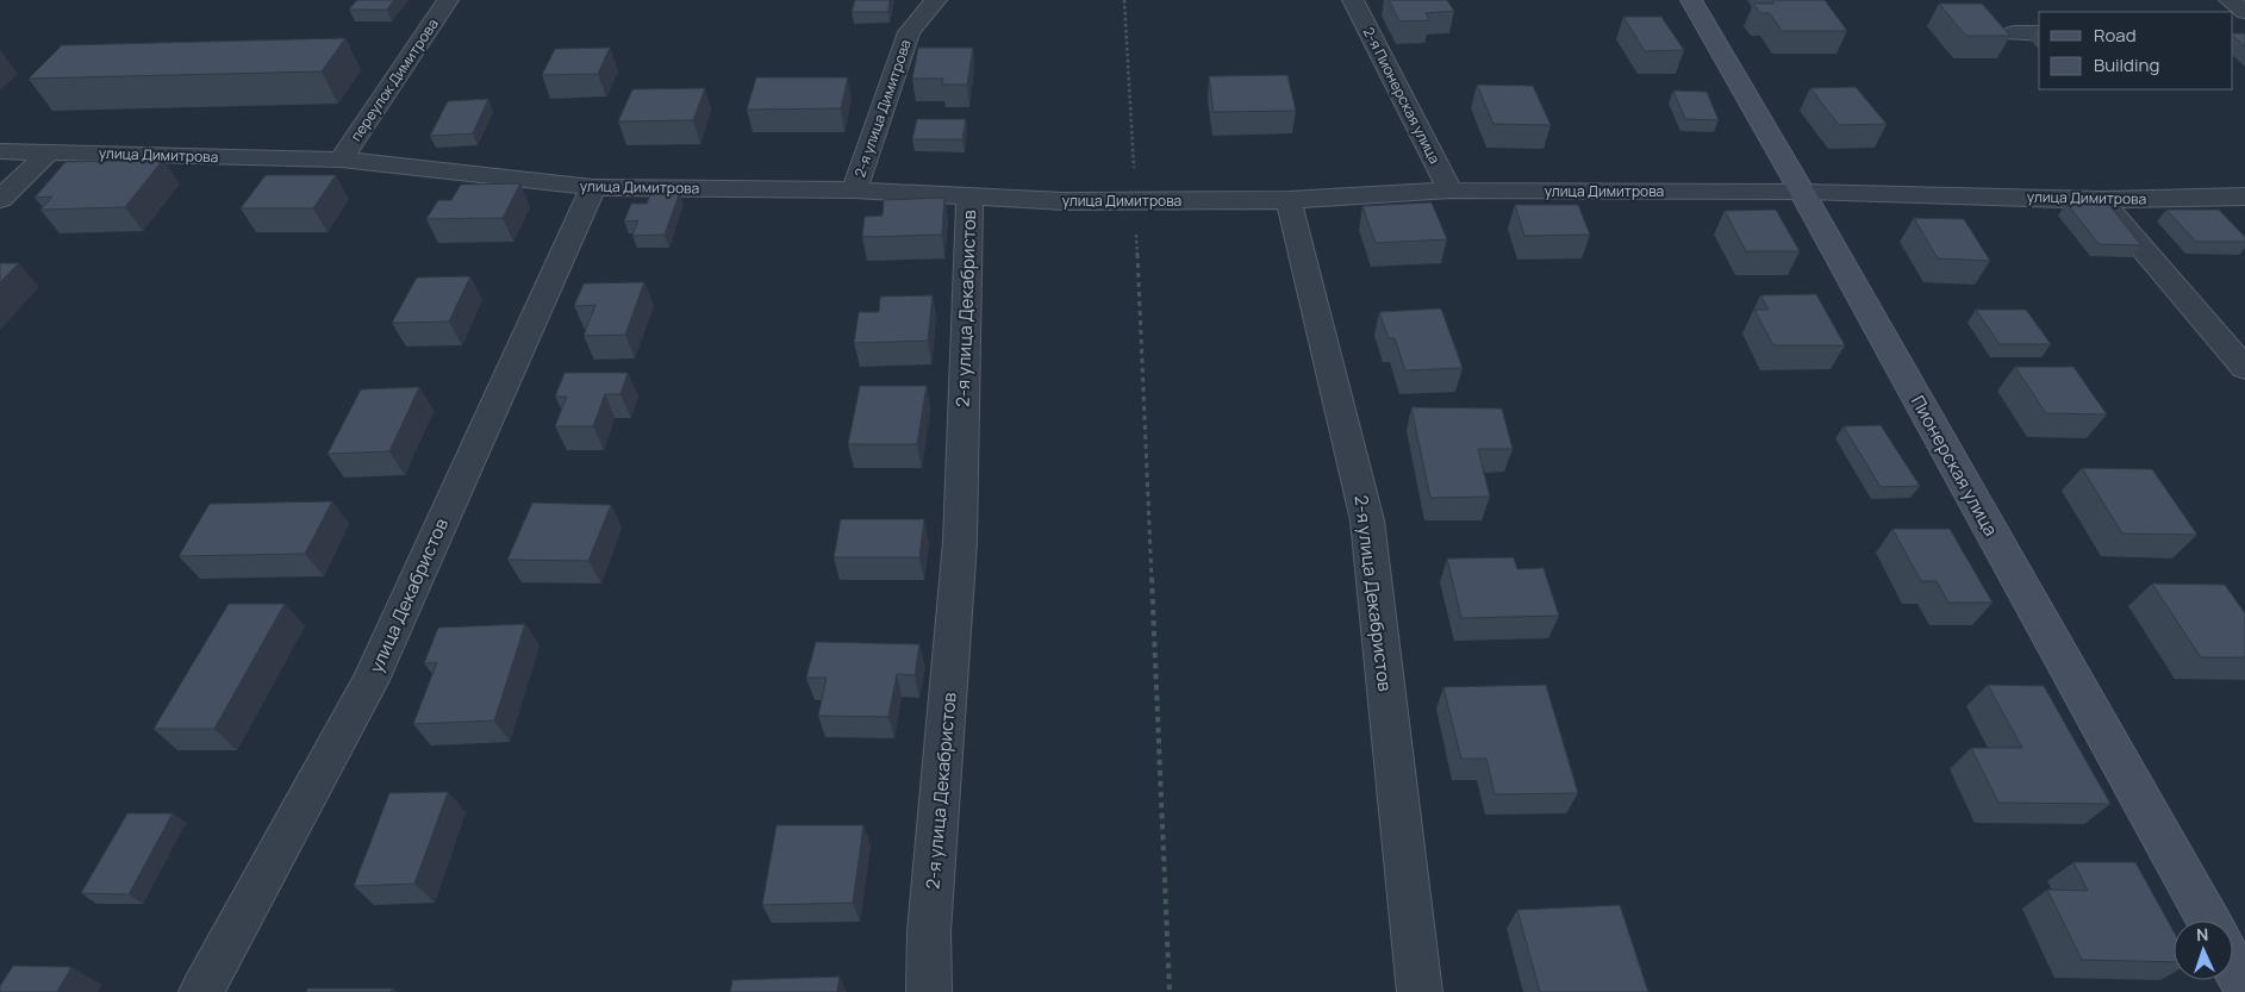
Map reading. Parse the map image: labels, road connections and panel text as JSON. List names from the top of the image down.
{
  "streets": {
    "street": [
      "переулок Димитрова",
      "2-я Пионерская улица",
      "2-я улица Димитрова",
      "улица Димитрова",
      "2-я улица Декабристов",
      "Пионерская улица",
      "улица Декабристов"
    ]
  },
  "crossings": [
    ["переулок Димитрова", "улица Димитрова"],
    ["2-я Пионерская улица", "улица Димитрова"],
    ["2-я улица Димитрова", "улица Димитрова"],
    ["улица Димитрова", "2-я улица Декабристов"],
    ["улица Димитрова", "Пионерская улица"],
    ["улица Димитрова", "улица Декабристов"]
  ],
  "legend": ["Road", "Building"],
  "north": "top"
}
